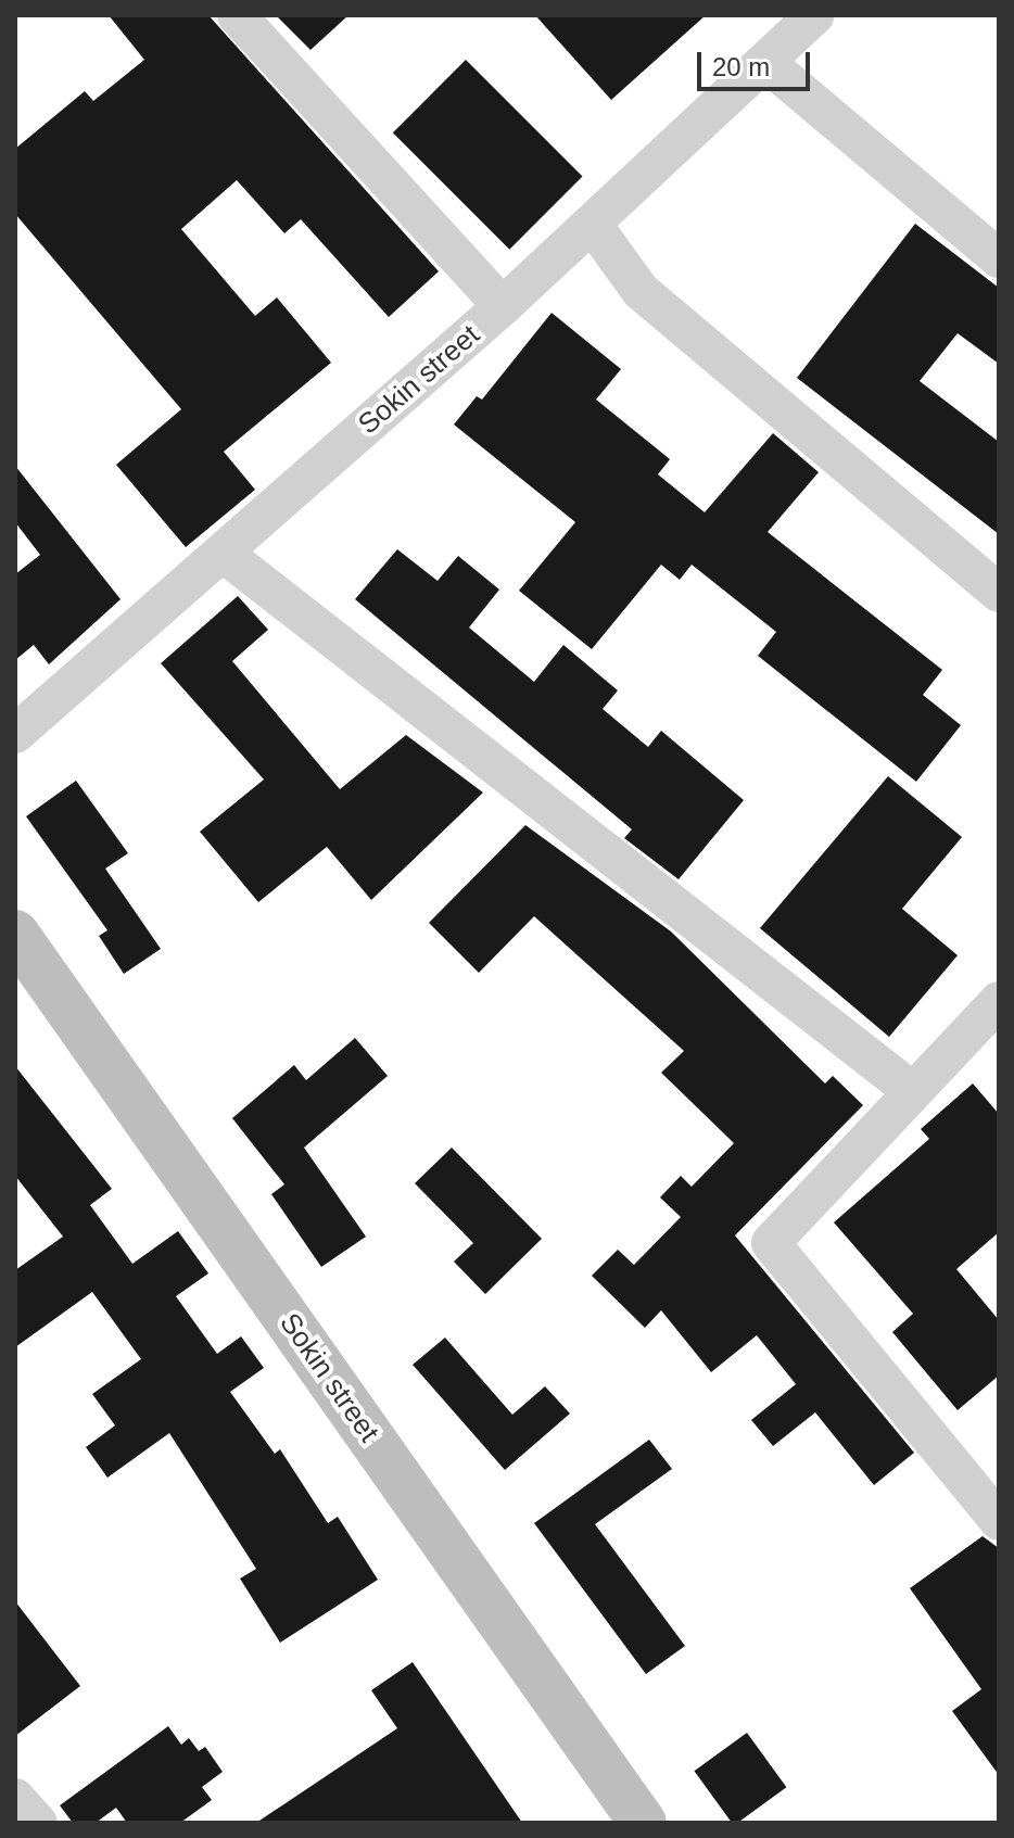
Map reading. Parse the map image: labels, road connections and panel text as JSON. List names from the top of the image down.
{
  "streets": {
    "street": ["Sokin street"]
  },
  "scale_bar": "20 m"
}
